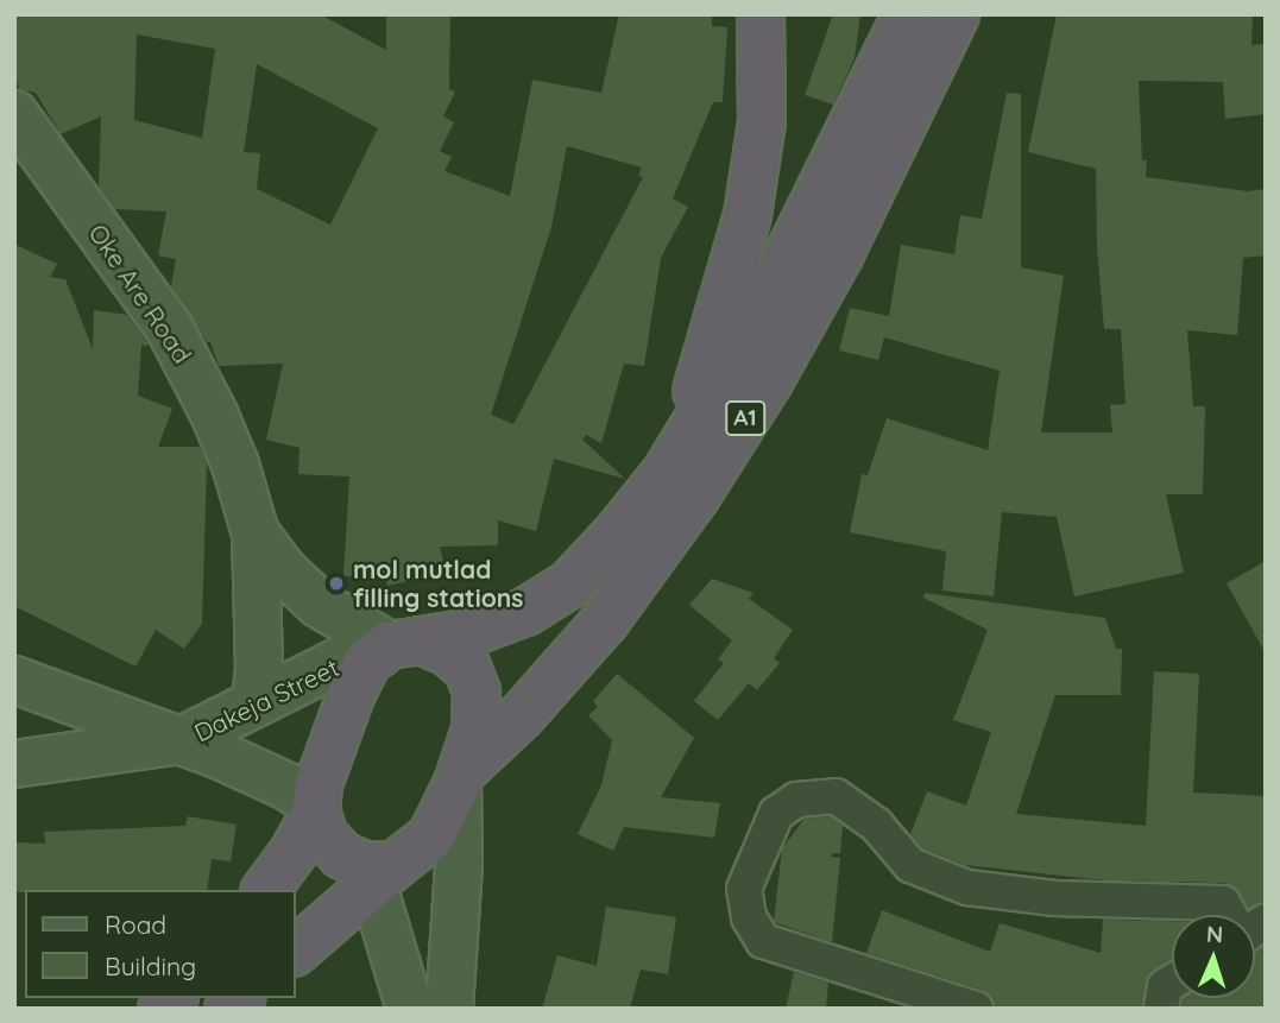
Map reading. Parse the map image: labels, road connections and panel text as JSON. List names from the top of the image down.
{
  "streets": {
    "highway": ["A1"],
    "main road": ["Oke Are Road", "Dakeja Street"]
  },
  "crossings": [
    ["Oke Are Road", "A1"],
    ["Oke Are Road", "Dakeja Street"],
    ["A1", "Dakeja Street"]
  ],
  "places": ["mol mutlad filling stations"],
  "legend": ["Road", "Building"],
  "north": "top"
}
